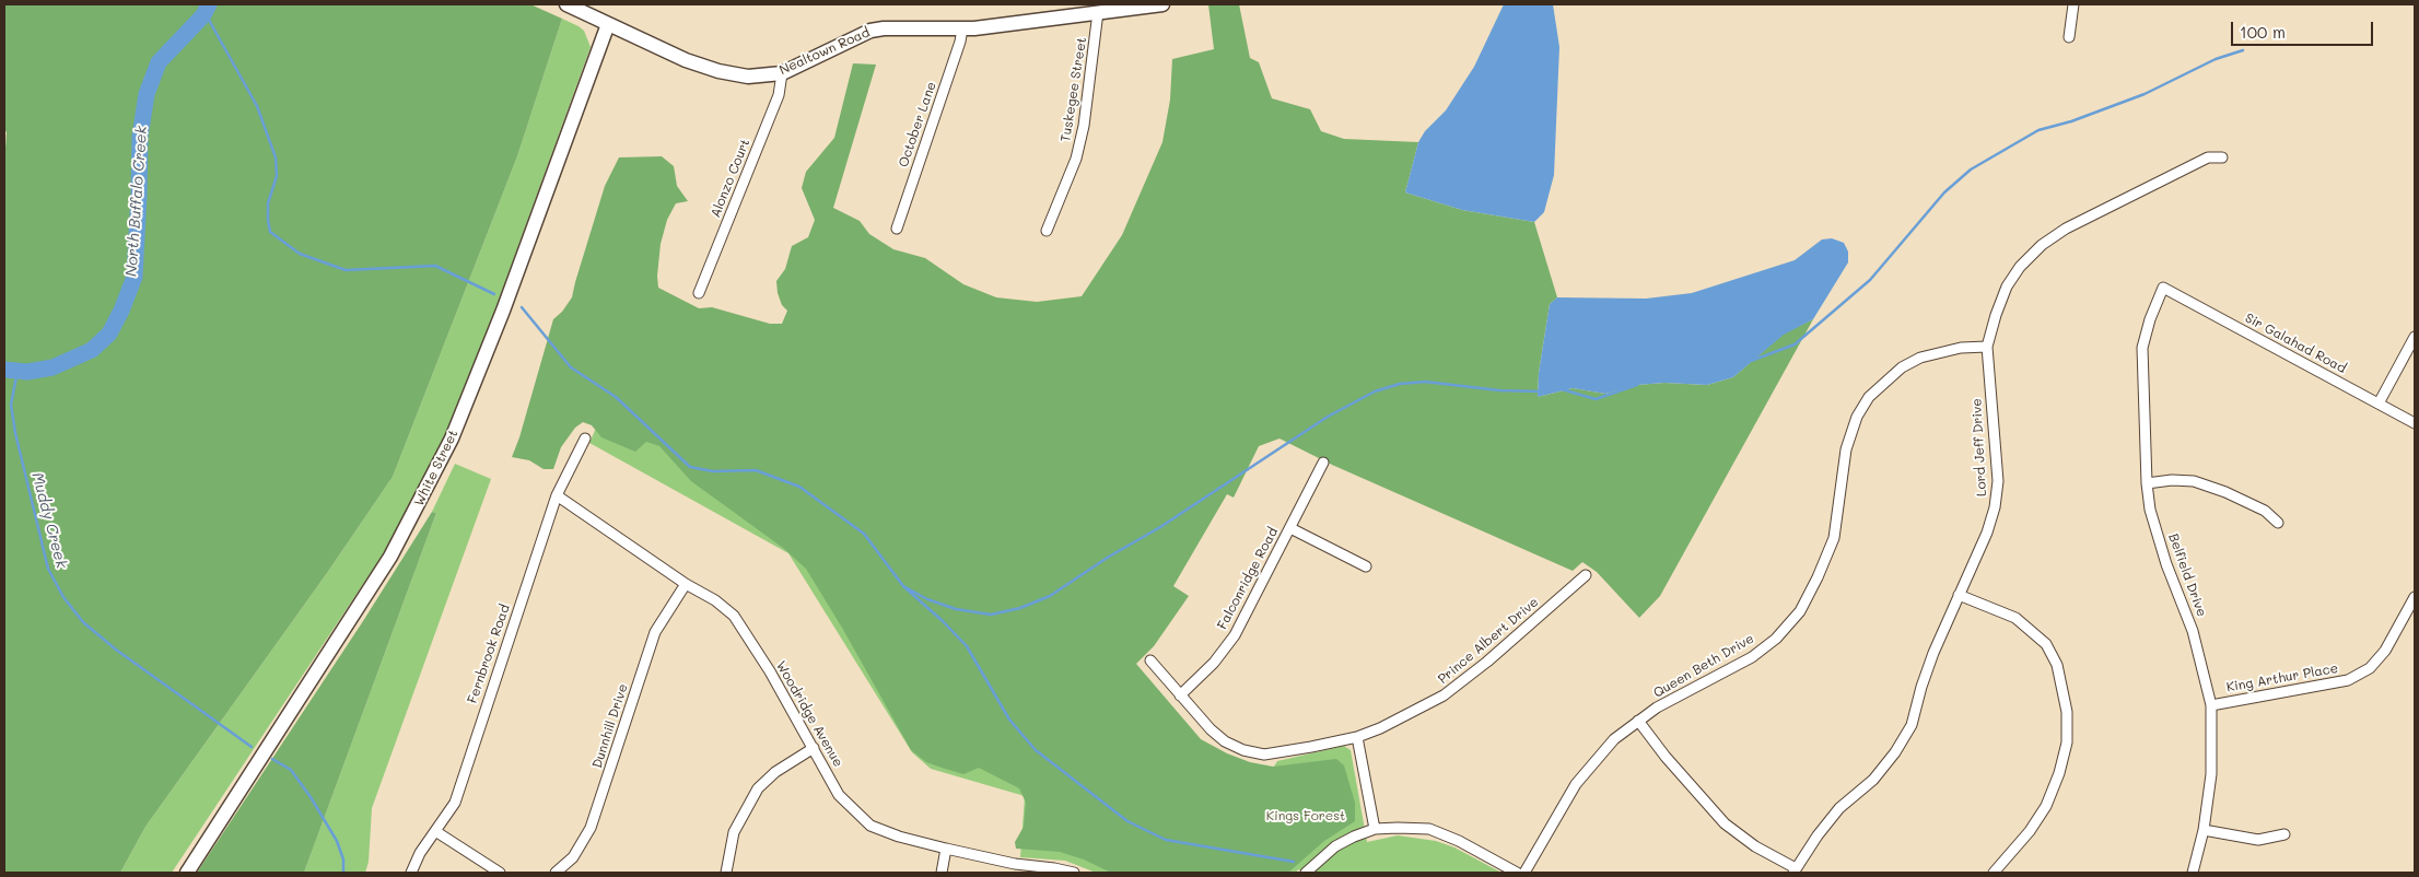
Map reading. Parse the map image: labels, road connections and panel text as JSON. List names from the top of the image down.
{
  "streets": {
    "street": [
      "Nealtown Road",
      "Tuskegee Street",
      "October Lane",
      "Alonzo Court",
      "Sir Galahad Road",
      "Lord Jeff Drive",
      "White Street",
      "Belfield Drive",
      "Falconridge Road",
      "Prince Albert Drive",
      "Fernbrook Road",
      "Queen Beth Drive",
      "King Arthur Place",
      "Woodridge Avenue",
      "Dunnhill Drive"
    ]
  },
  "crossings": [
    ["Nealtown Road", "Tuskegee Street"],
    ["Nealtown Road", "October Lane"],
    ["Nealtown Road", "Alonzo Court"],
    ["Nealtown Road", "White Street"],
    ["Sir Galahad Road", "Belfield Drive"],
    ["Lord Jeff Drive", "Queen Beth Drive"],
    ["Belfield Drive", "King Arthur Place"],
    ["Falconridge Road", "Prince Albert Drive"],
    ["Fernbrook Road", "Woodridge Avenue"],
    ["Woodridge Avenue", "Dunnhill Drive"]
  ],
  "water": ["North Buffalo Creek", "Muddy Creek"],
  "parks": ["Kings Forest"],
  "scale_bar": "100 m"
}
